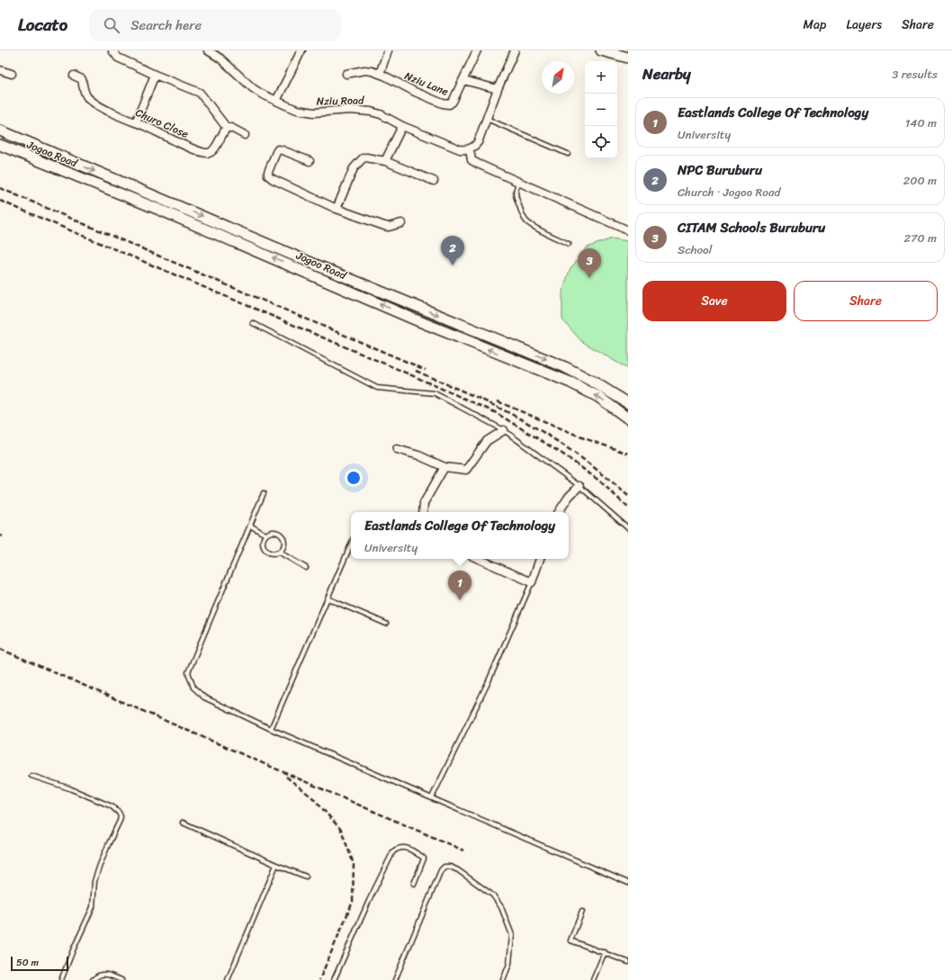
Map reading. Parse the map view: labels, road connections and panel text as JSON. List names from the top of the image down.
{
  "streets": {
    "main road": ["Jogoo Road"],
    "street": ["Nziu Lane", "Nziu Road", "Churo Close"]
  },
  "scale_bar": "50 m",
  "north": "top right",
  "page": {
    "header": "Locato",
    "search": "Search here",
    "nav": ["Map", "Layers", "Share"],
    "heading": ["Nearby", "3 results"],
    "map_buttons": ["+", "−"],
    "list": [
      {
        "mark": "1",
        "name": "Eastlands College Of Technology",
        "note": "University",
        "value": "140 m"
      },
      {
        "mark": "2",
        "name": "NPC Buruburu",
        "note": "Church · Jogoo Road",
        "value": "200 m"
      },
      {
        "mark": "3",
        "name": "CITAM Schools Buruburu",
        "note": "School",
        "value": "270 m"
      }
    ],
    "pins": ["2", "3", "1"],
    "buttons": ["Save", "Share"],
    "popup": ["Eastlands College Of Technology", "University"],
    "scale": "50 m"
  }
}
